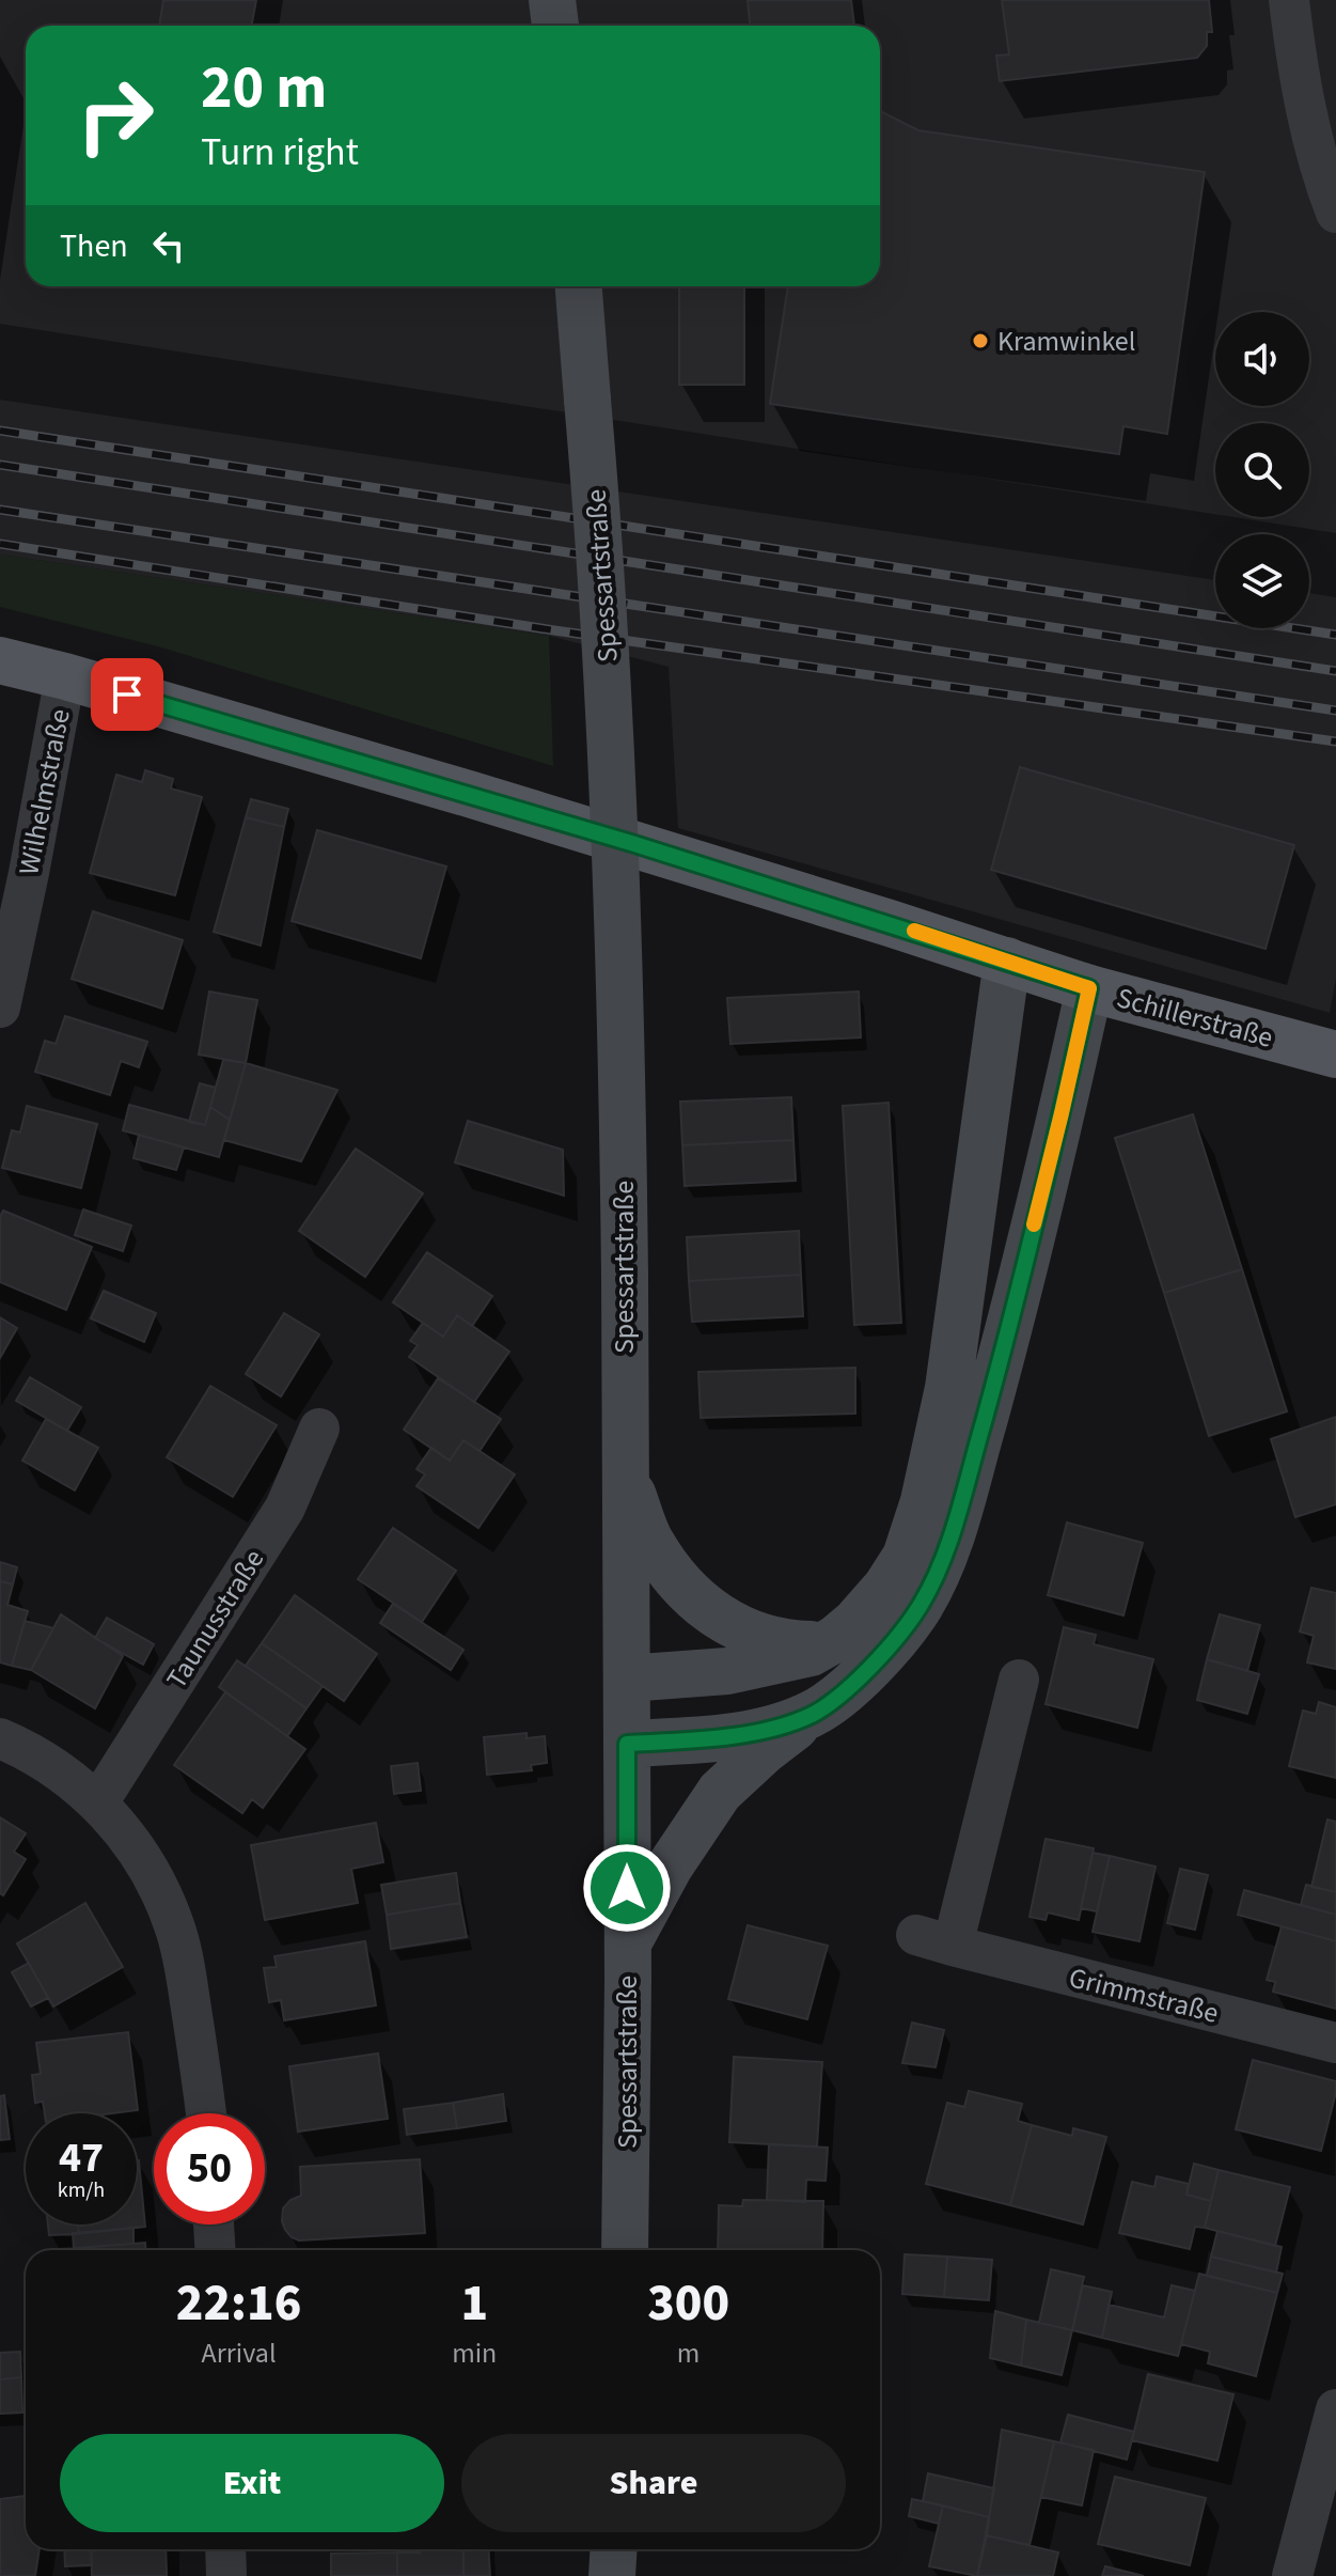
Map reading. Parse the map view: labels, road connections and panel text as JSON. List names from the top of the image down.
{
  "streets": {
    "main road": ["Spessartstraße", "Schillerstraße"],
    "street": ["Wilhelmstraße", "Taunusstraße", "Grimmstraße"]
  },
  "crossings": [
    ["Wilhelmstraße", "Schillerstraße"]
  ],
  "places": ["Kramwinkel"],
  "page": {
    "turn": ["20 m", "Turn right"],
    "then": "Then",
    "speed": "47 km/h",
    "limit": "50",
    "eta": [
      "22:16",
      "Arrival",
      "1",
      "min",
      "300",
      "m"
    ],
    "buttons": ["Exit", "Share"]
  }
}
